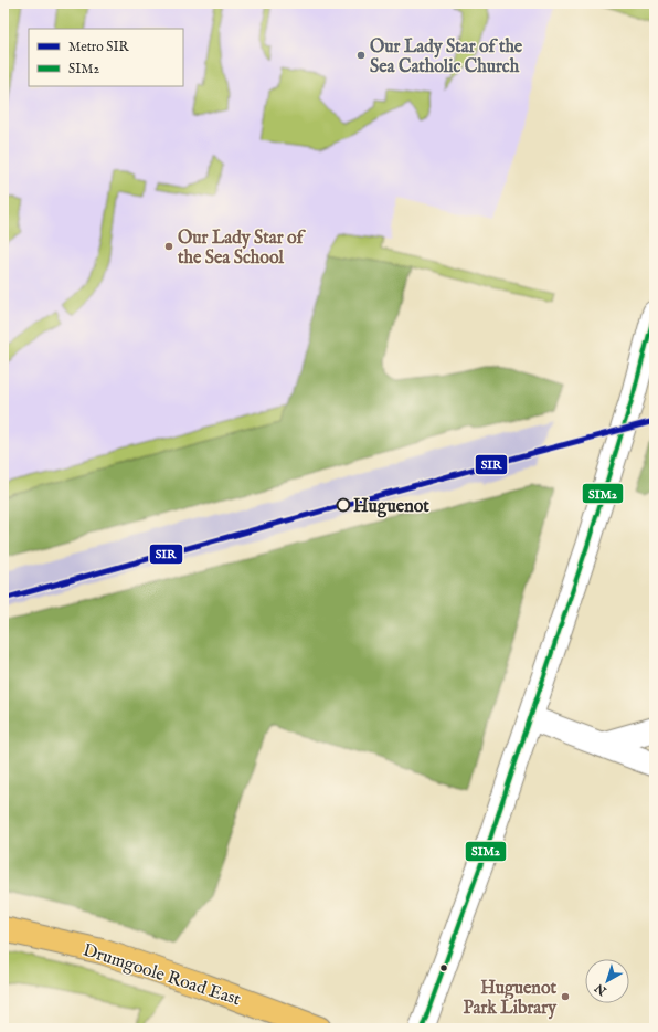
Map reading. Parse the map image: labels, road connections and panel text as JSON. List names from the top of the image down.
{
  "streets": {
    "main road": ["Drumgoole Road East"]
  },
  "places": [
    "Our Lady Star of the Sea Catholic Church",
    "Our Lady Star of the Sea School",
    "Huguenot",
    "Huguenot Park Library"
  ],
  "lines": ["transit line SIM2", "metro line SIR"],
  "legend": ["Metro SIR", "SIM2"],
  "north": "bottom left"
}
